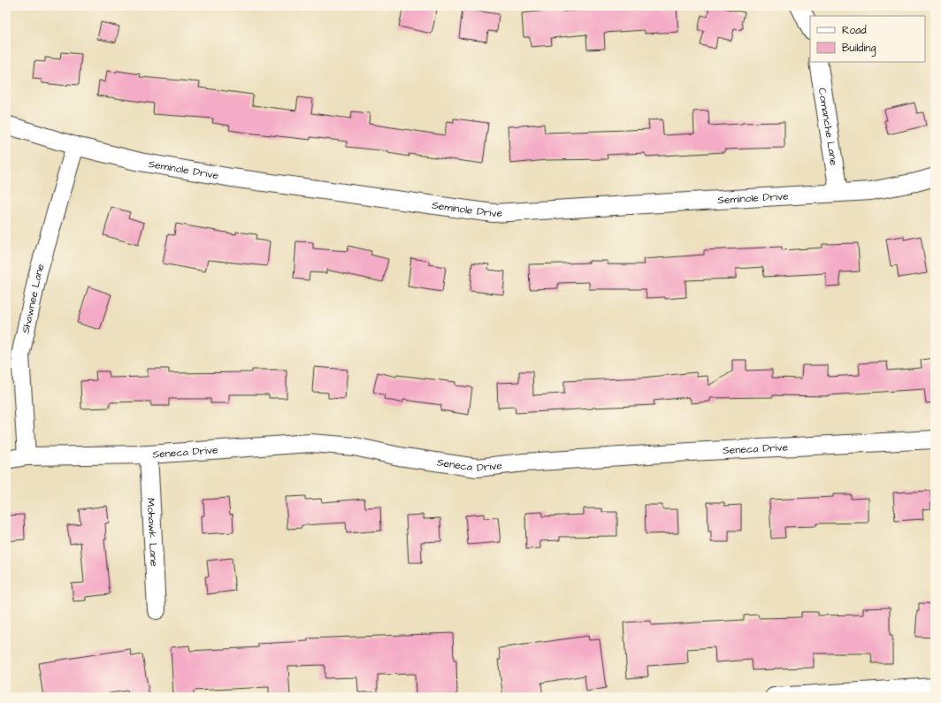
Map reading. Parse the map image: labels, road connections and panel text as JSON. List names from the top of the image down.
{
  "streets": {
    "street": [
      "Comanche Lane",
      "Seminole Drive",
      "Shawnee Lane",
      "Seneca Drive",
      "Mohawk Lane"
    ]
  },
  "crossings": [
    ["Comanche Lane", "Seminole Drive"],
    ["Seminole Drive", "Shawnee Lane"],
    ["Shawnee Lane", "Seneca Drive"],
    ["Seneca Drive", "Mohawk Lane"]
  ],
  "legend": ["Road", "Building"]
}
